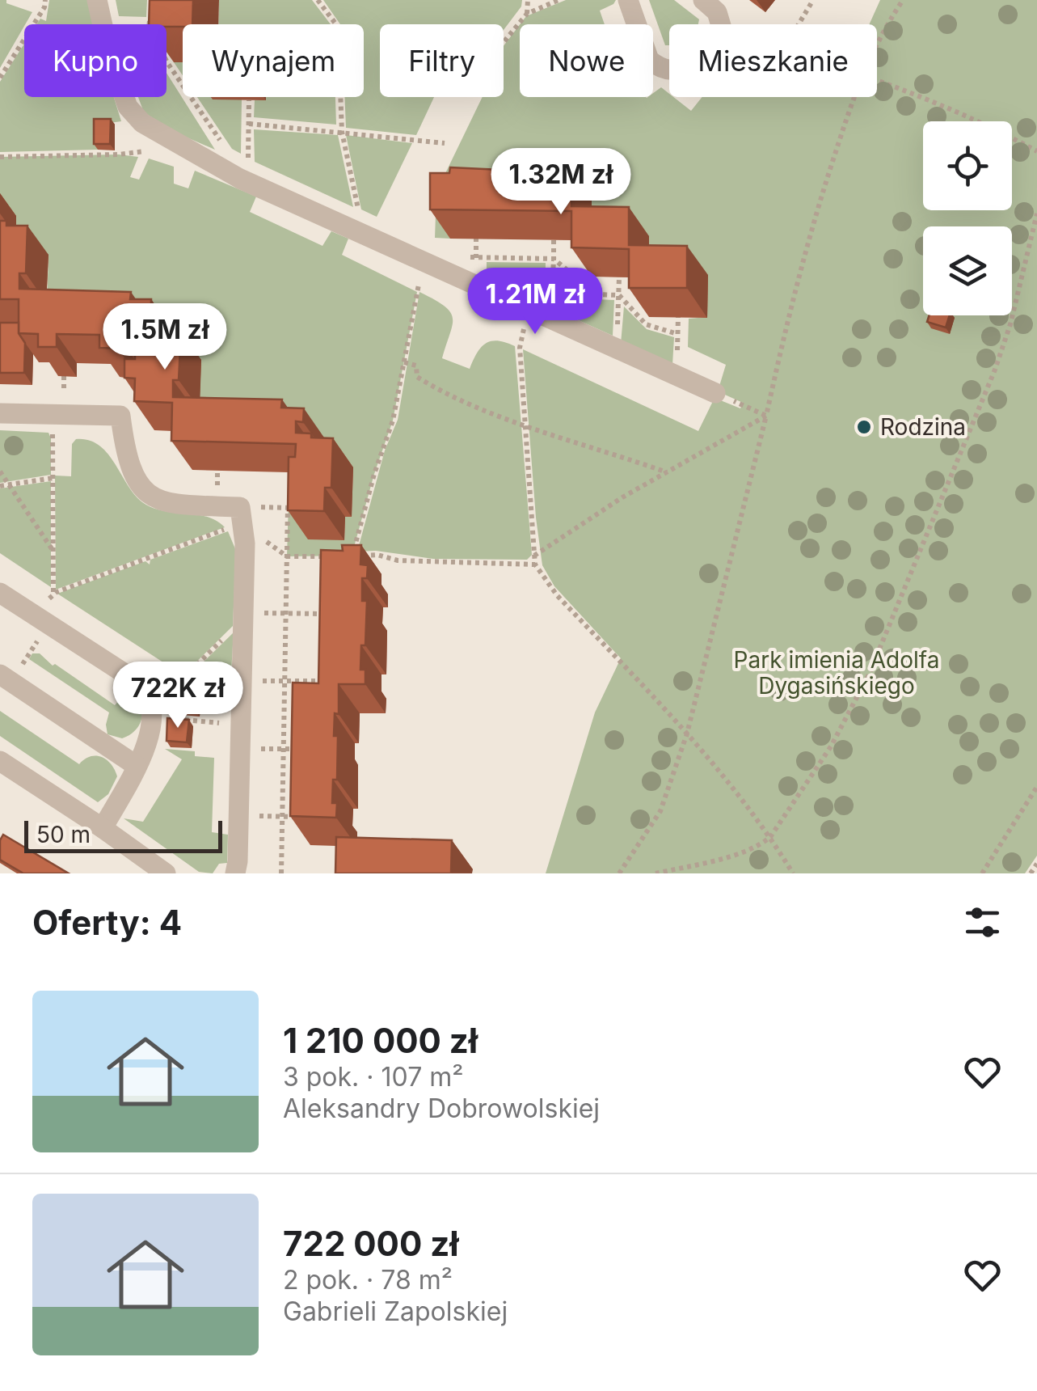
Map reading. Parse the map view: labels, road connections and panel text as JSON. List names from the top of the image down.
{
  "parks": ["Park imienia Adolfa Dygasińskiego"],
  "places": ["Rodzina"],
  "scale_bar": "50 m",
  "page": {
    "chip": [
      "Kupno",
      "Wynajem",
      "Filtry",
      "Nowe",
      "Mieszkanie"
    ],
    "price": [
      "1.32M zł",
      "1.21M zł",
      "1.5M zł",
      "722K zł"
    ],
    "scale": "50 m",
    "heading": "Oferty: 4",
    "list": [
      {
        "name": "1 210 000 zł",
        "note": "3 pok. · 107 m² · Aleksandry Dobrowolskiej"
      },
      {
        "name": "722 000 zł",
        "note": "2 pok. · 78 m² · Gabrieli Zapolskiej"
      }
    ]
  }
}
